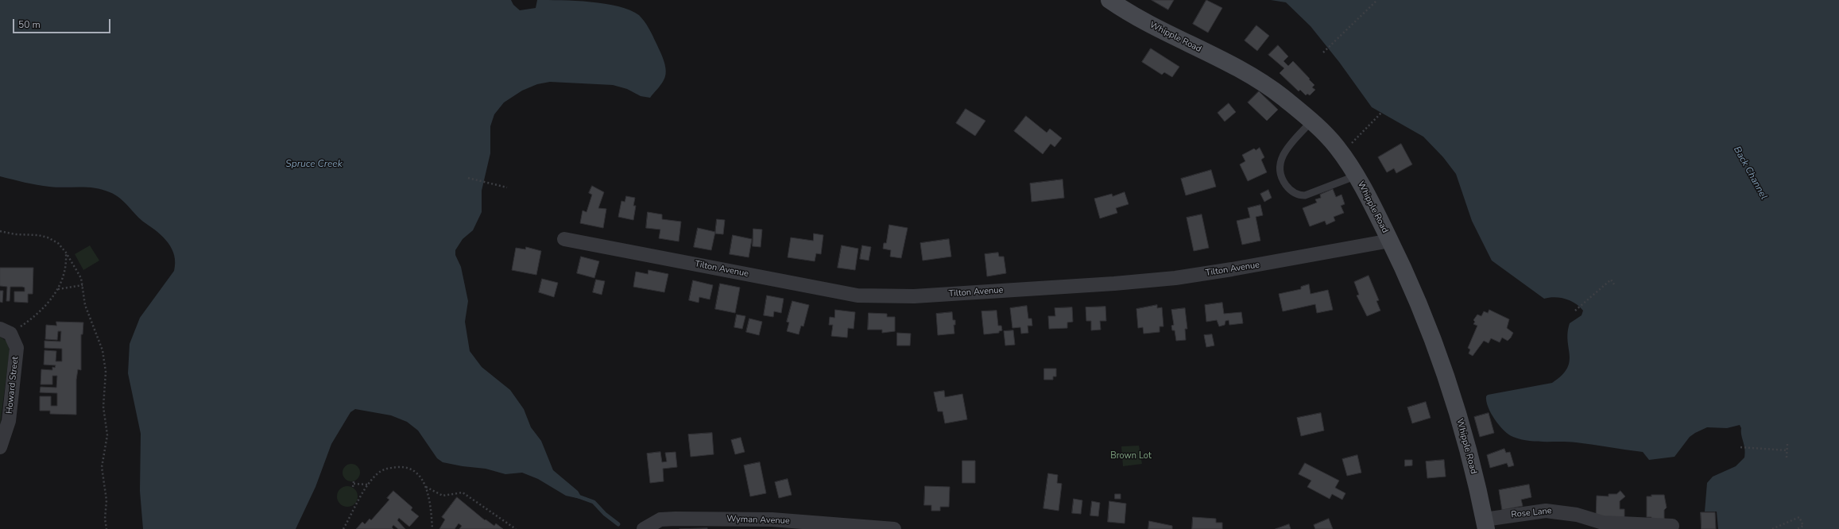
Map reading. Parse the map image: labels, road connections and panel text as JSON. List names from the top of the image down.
{
  "streets": {
    "main road": ["Whipple Road"],
    "street": [
      "Tilton Avenue",
      "Howard Street",
      "Rose Lane",
      "Wyman Avenue"
    ]
  },
  "crossings": [
    ["Whipple Road", "Tilton Avenue"],
    ["Whipple Road", "Rose Lane"]
  ],
  "water": ["Spruce Creek", "Back Channel"],
  "parks": ["Brown Lot"],
  "scale_bar": "50 m"
}
